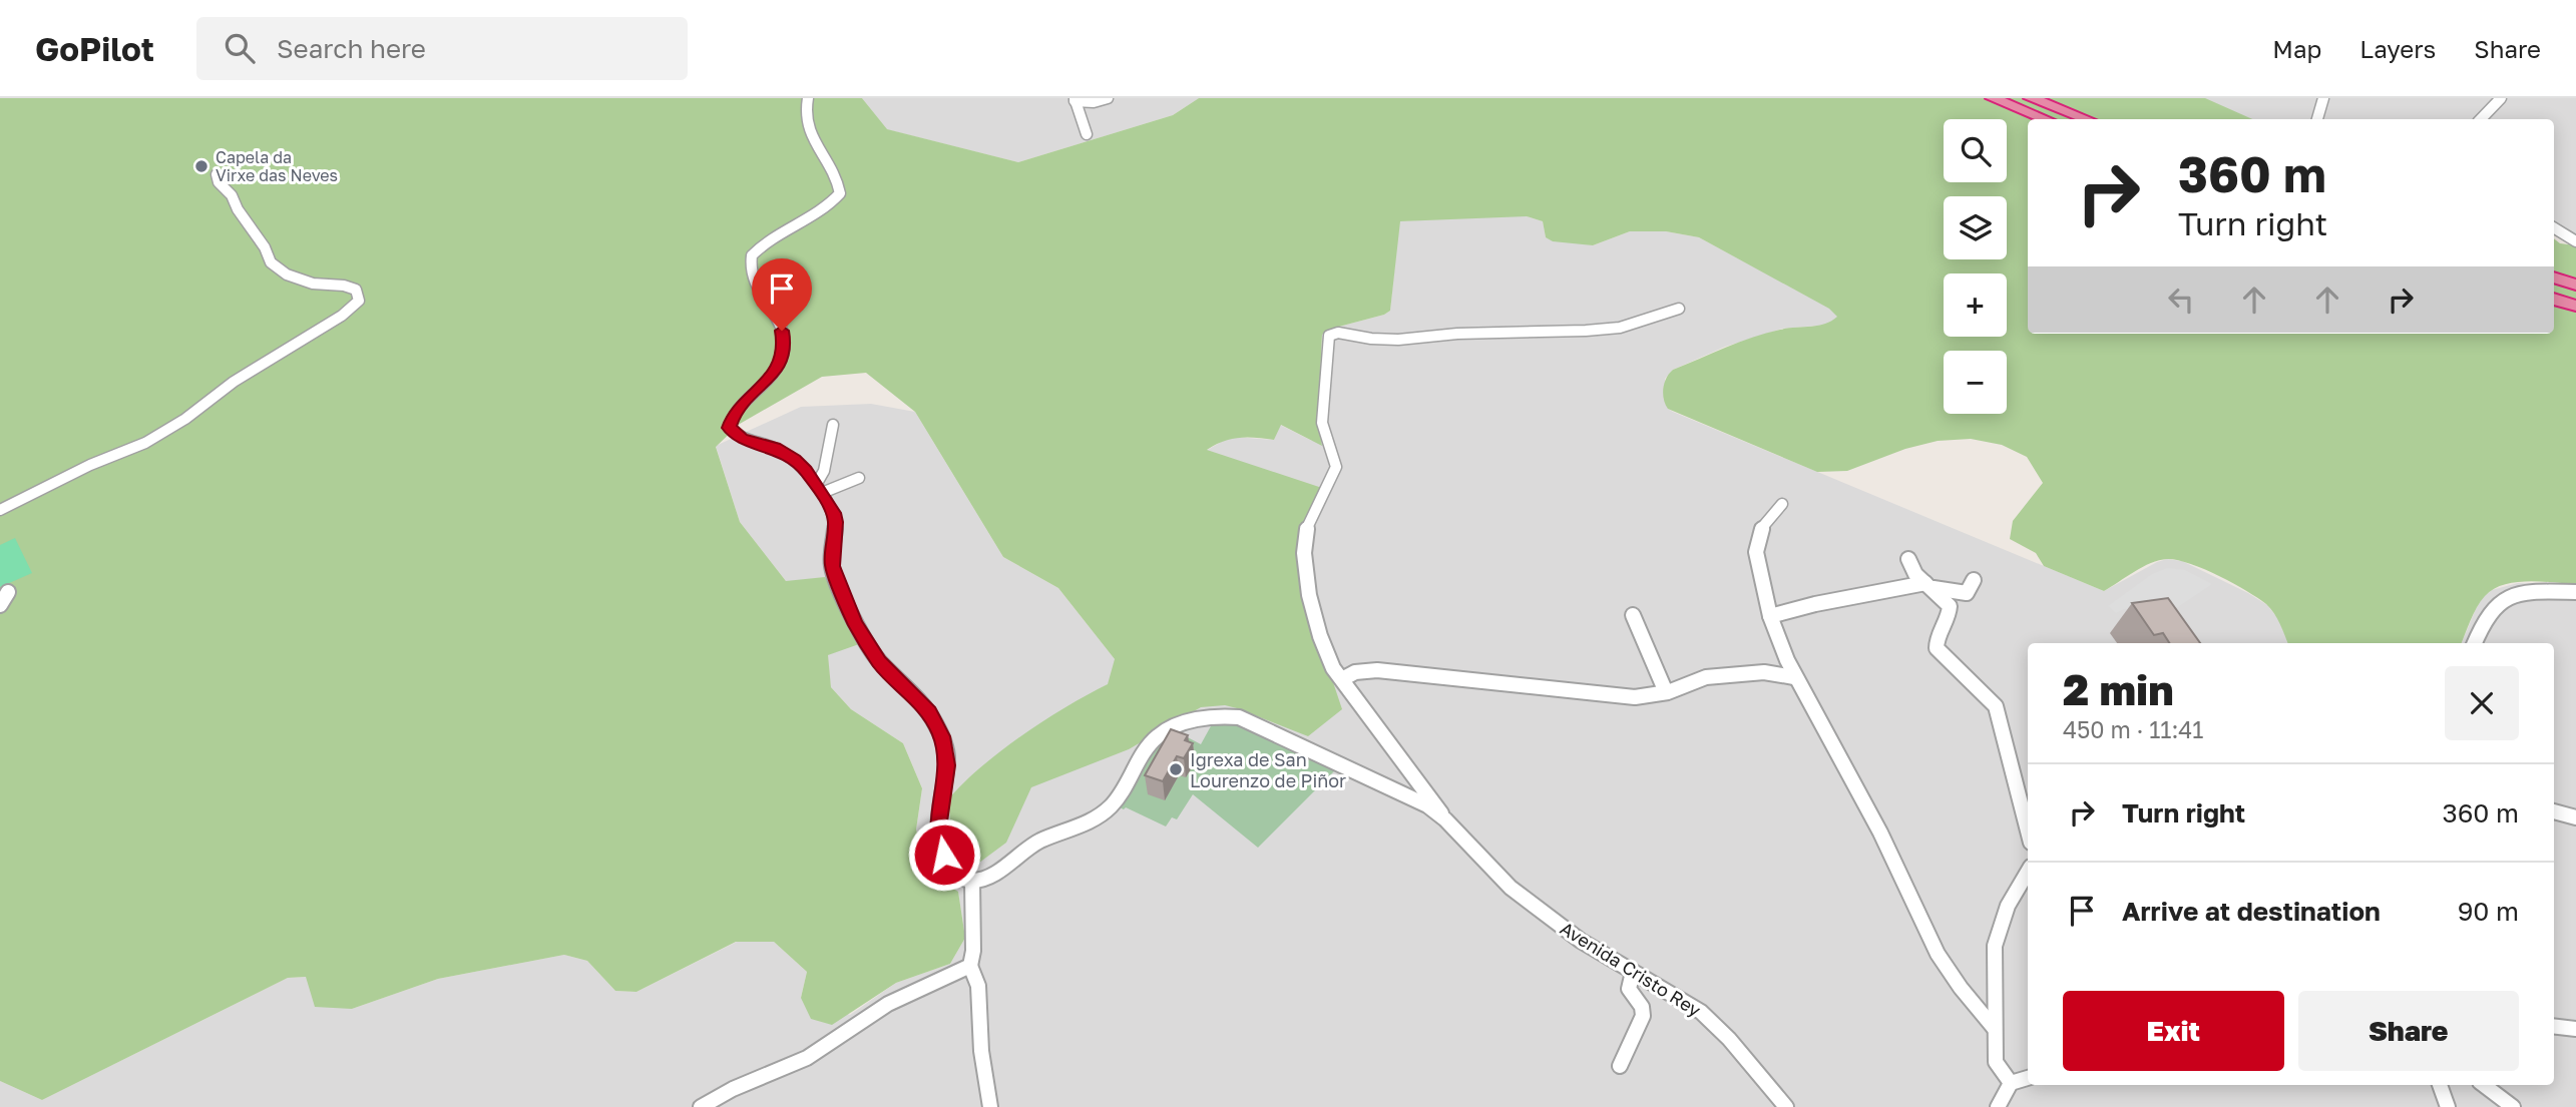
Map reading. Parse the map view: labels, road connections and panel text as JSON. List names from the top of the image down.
{
  "streets": {
    "street": ["Avenida Cristo Rey"]
  },
  "places": ["Capela da Virxe das Neves", "Igrexa de San Lourenzo de Piñor"],
  "page": {
    "header": "GoPilot",
    "search": "Search here",
    "nav": ["Map", "Layers", "Share"],
    "map_buttons": ["+", "−"],
    "turn": ["360 m", "Turn right"],
    "heading": ["2 min", "450 m · 11:41"],
    "list": [
      {
        "name": "Turn right",
        "value": "360 m"
      },
      {
        "name": "Arrive at destination",
        "value": "90 m"
      }
    ],
    "buttons": ["Exit", "Share"]
  }
}
